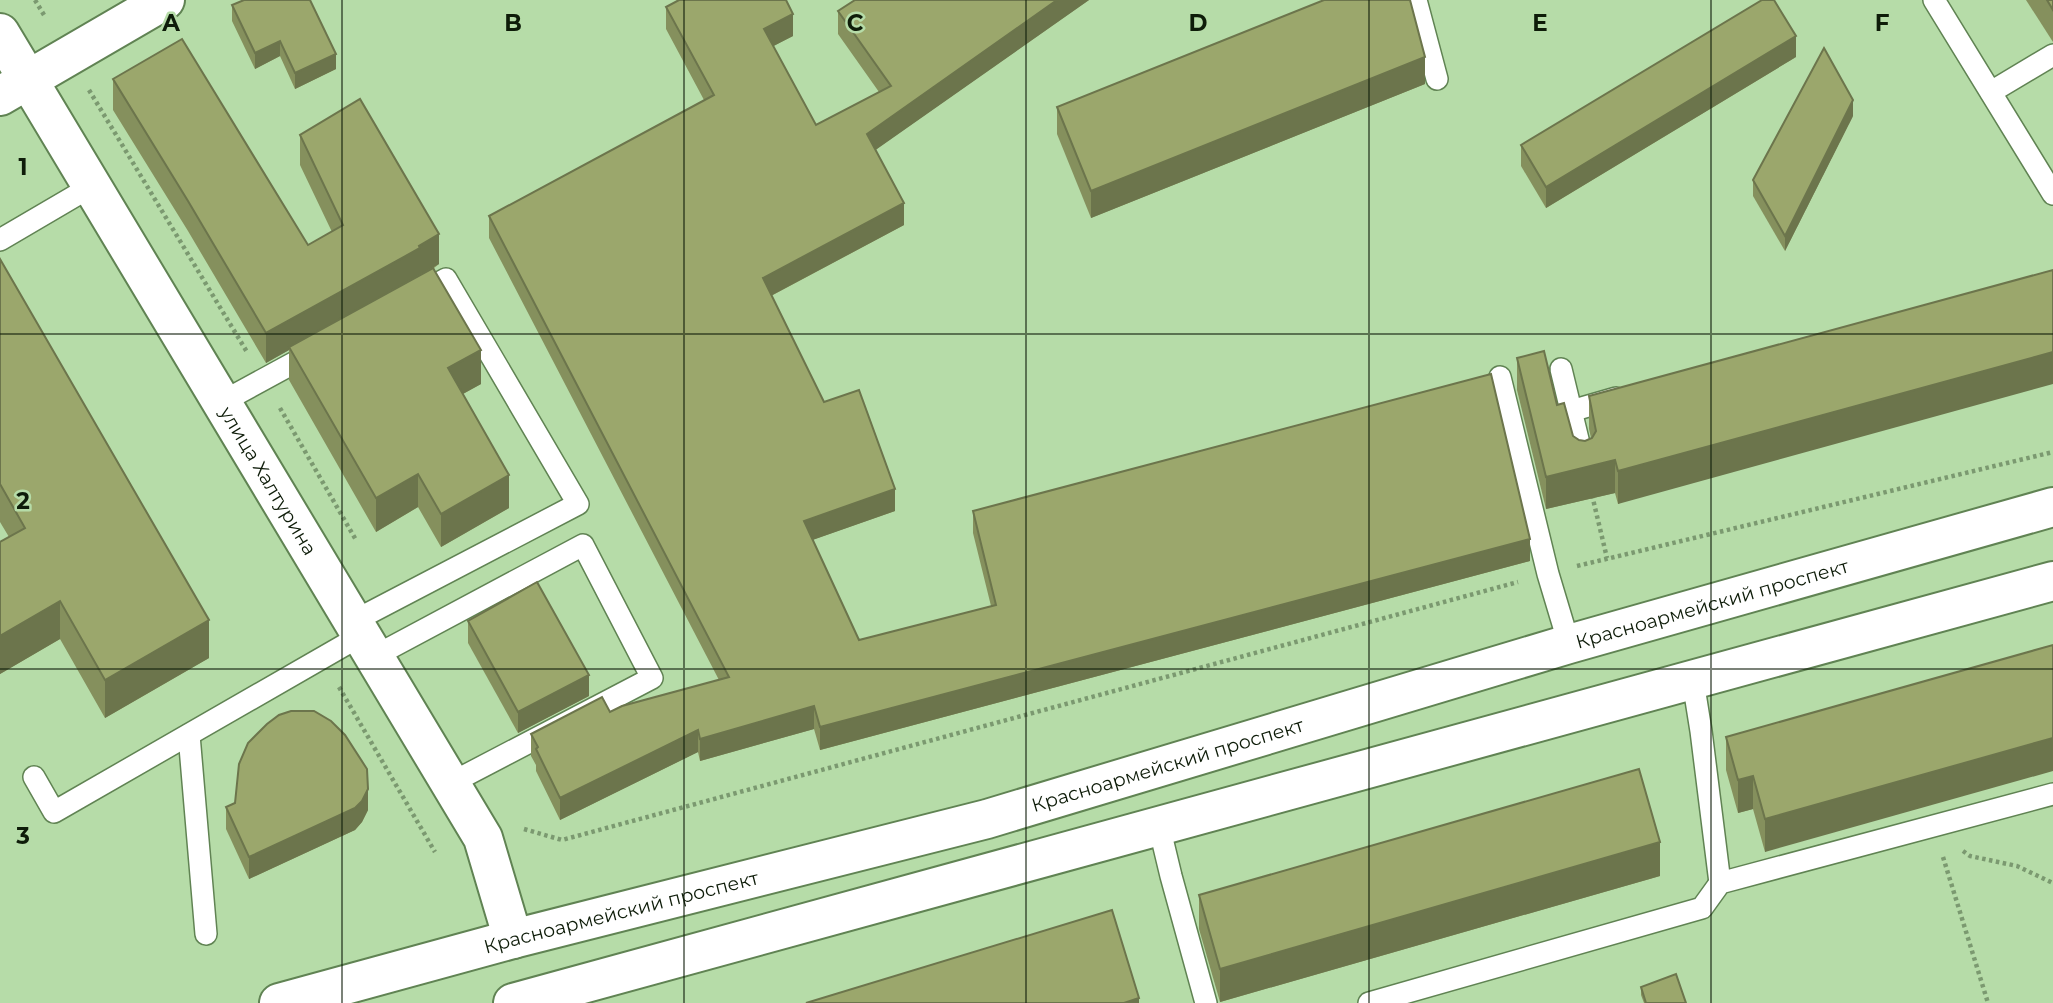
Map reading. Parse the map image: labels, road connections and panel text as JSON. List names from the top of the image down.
{
  "streets": {
    "main road": ["улица Халтурина", "Красноармейский проспект"]
  },
  "crossings": [
    ["улица Халтурина", "Красноармейский проспект"]
  ],
  "grid": {
    "columns": [
      "A",
      "B",
      "C",
      "D",
      "E",
      "F"
    ],
    "rows": ["1", "2", "3"]
  }
}
